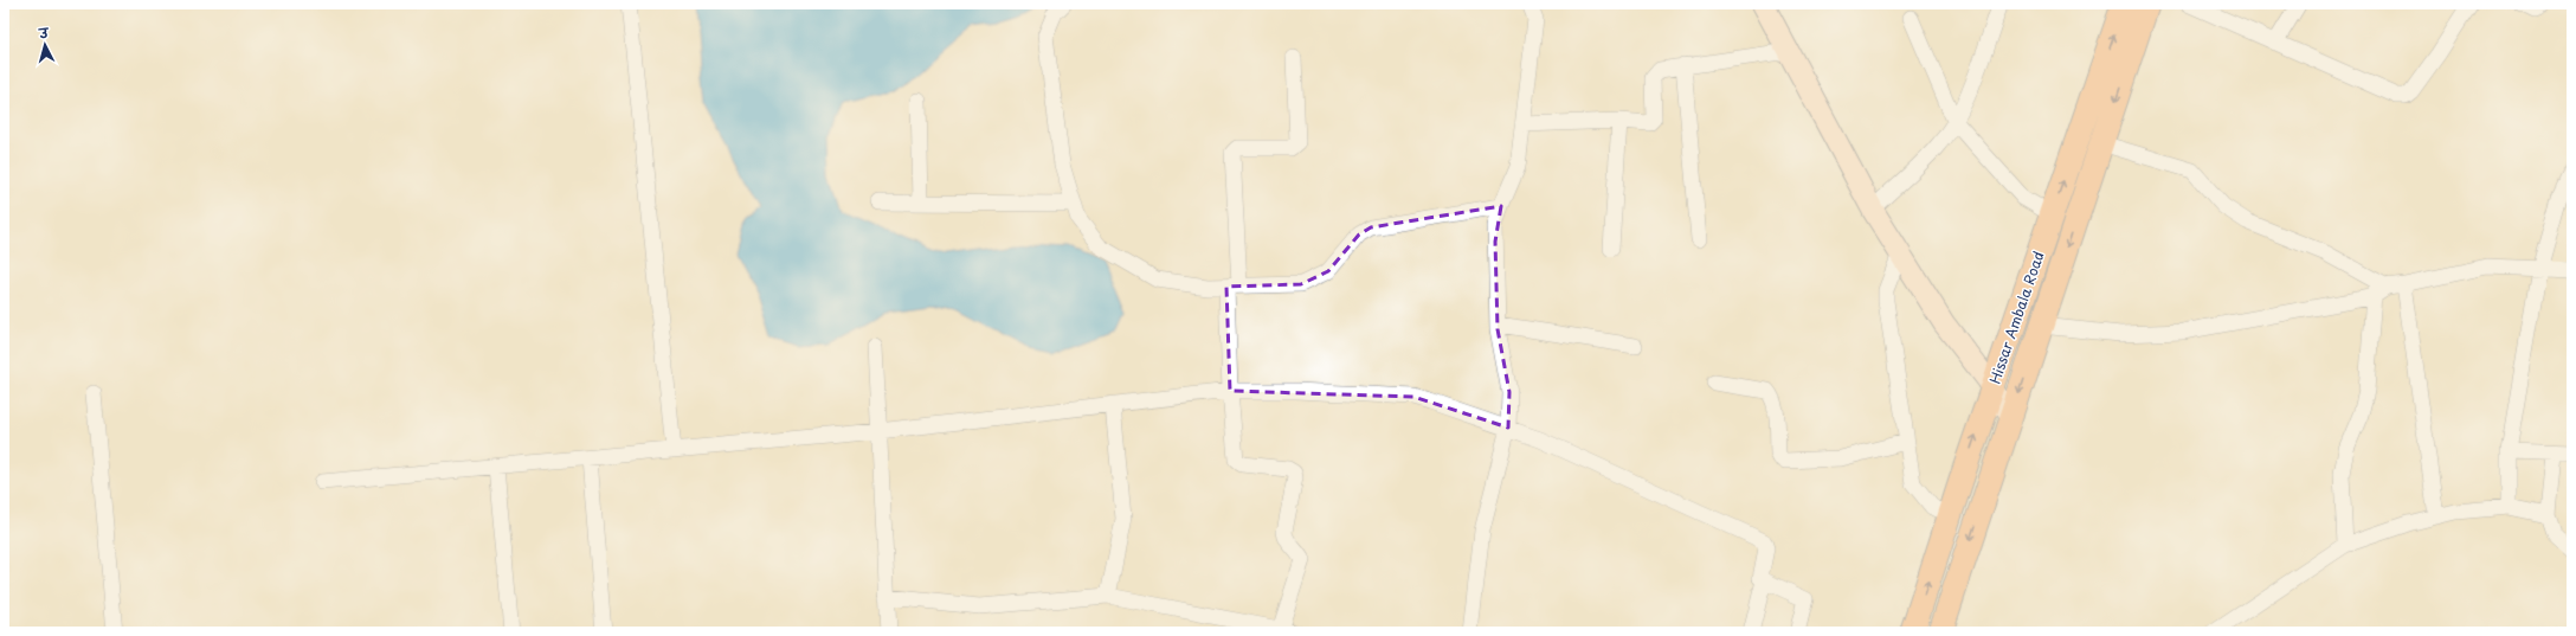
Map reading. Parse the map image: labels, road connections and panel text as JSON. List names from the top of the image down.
{
  "streets": {
    "main road": ["Hissar Ambala Road"]
  },
  "north": "top"
}
